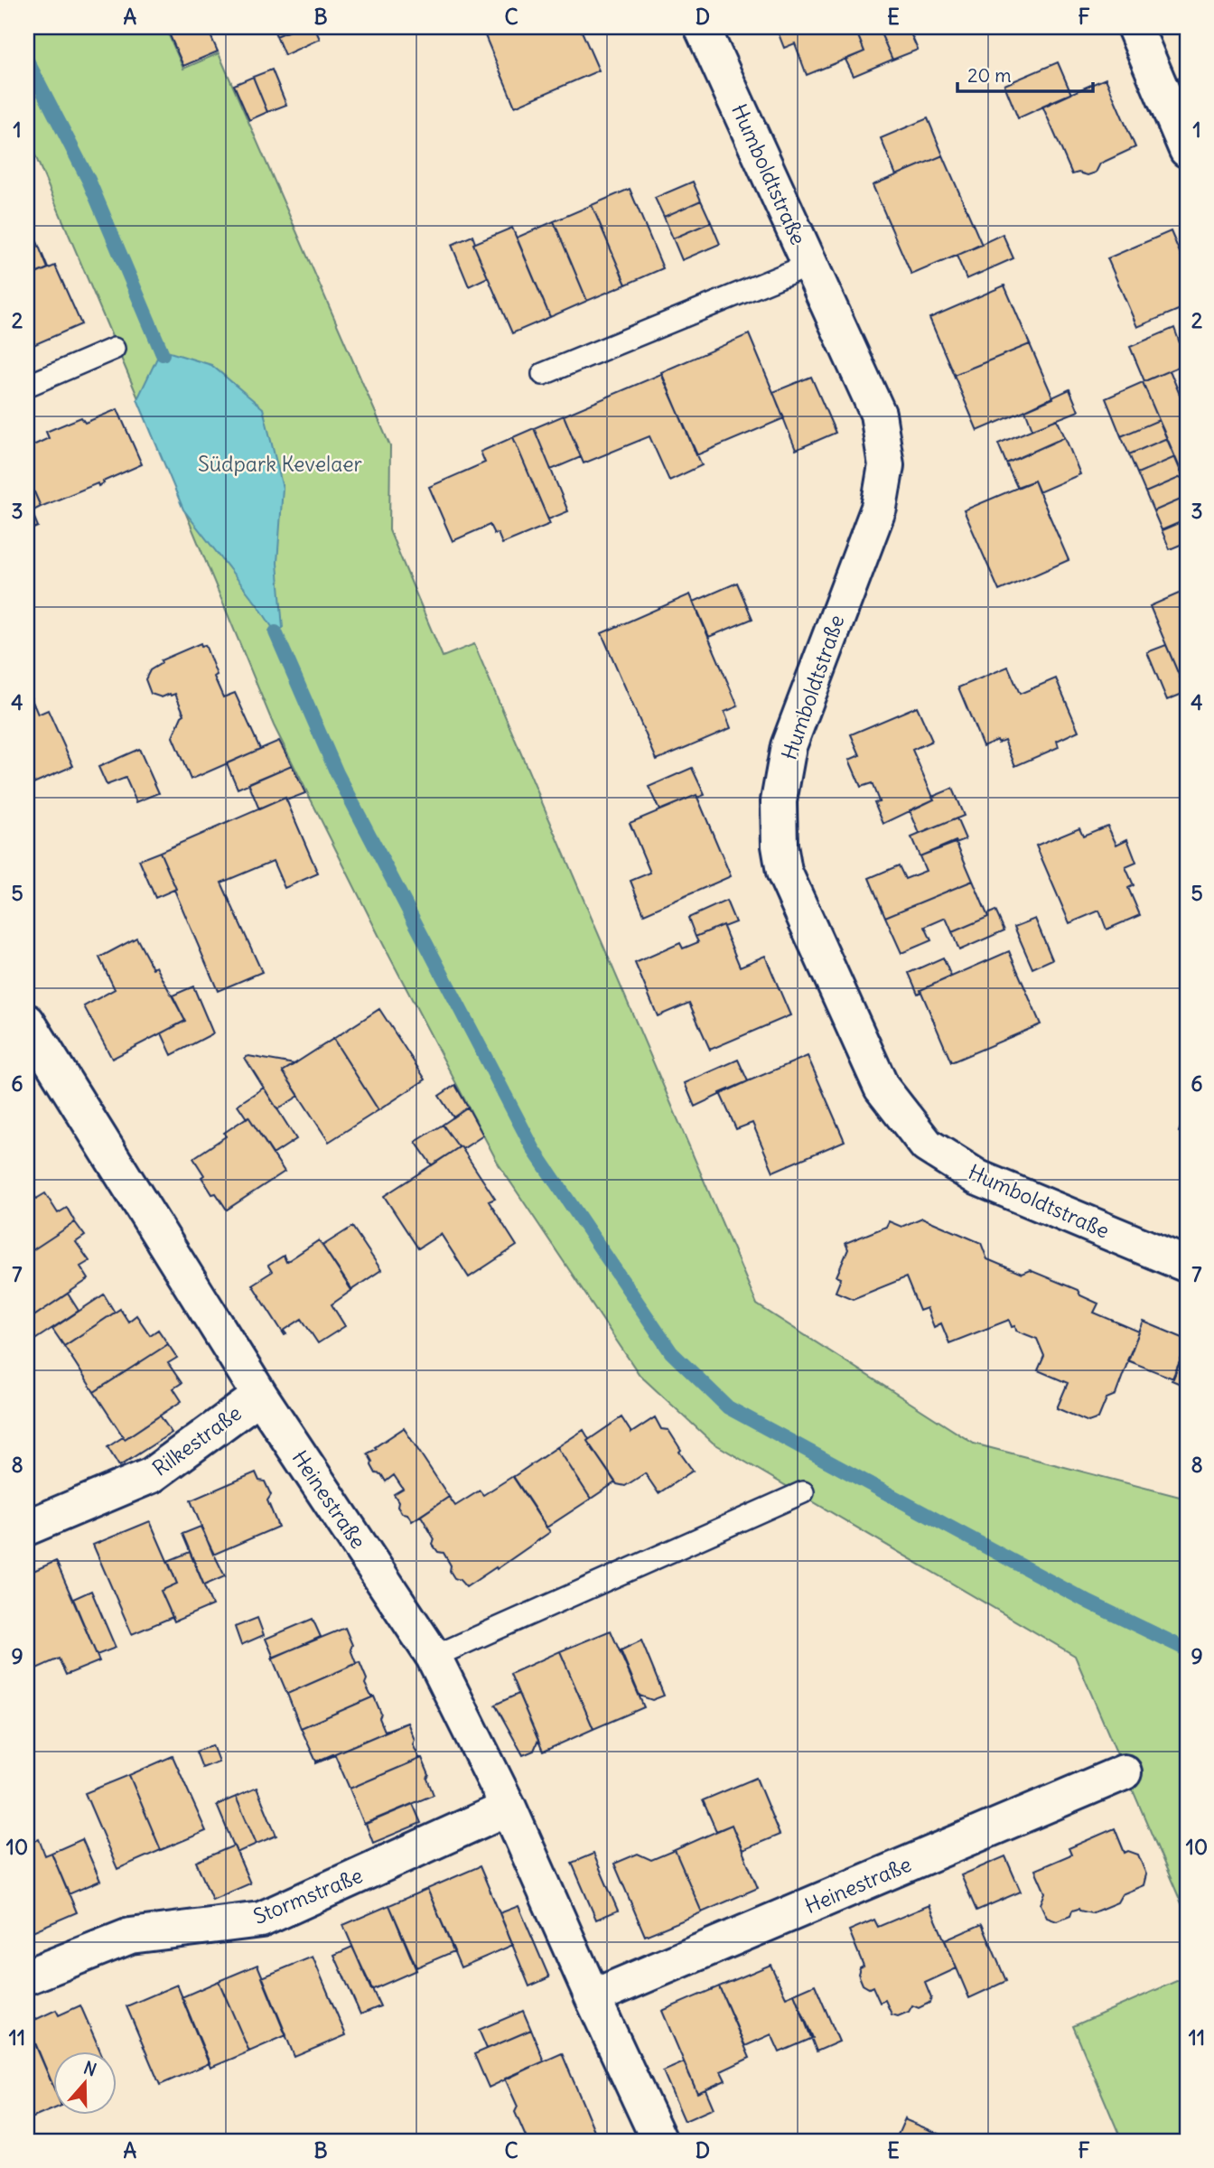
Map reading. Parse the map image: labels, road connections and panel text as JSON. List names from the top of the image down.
{
  "streets": {
    "street": [
      "Humboldtstraße",
      "Rilkestraße",
      "Heinestraße",
      "Stormstraße"
    ]
  },
  "crossings": [
    ["Rilkestraße", "Heinestraße"],
    ["Heinestraße", "Stormstraße"]
  ],
  "parks": ["Südpark Kevelaer"],
  "scale_bar": "20 m",
  "north": "top",
  "grid": {
    "columns": [
      "A",
      "B",
      "C",
      "D",
      "E",
      "F"
    ],
    "rows": [
      "1",
      "2",
      "3",
      "4",
      "5",
      "6",
      "7",
      "8",
      "9",
      "10",
      "11"
    ]
  }
}
